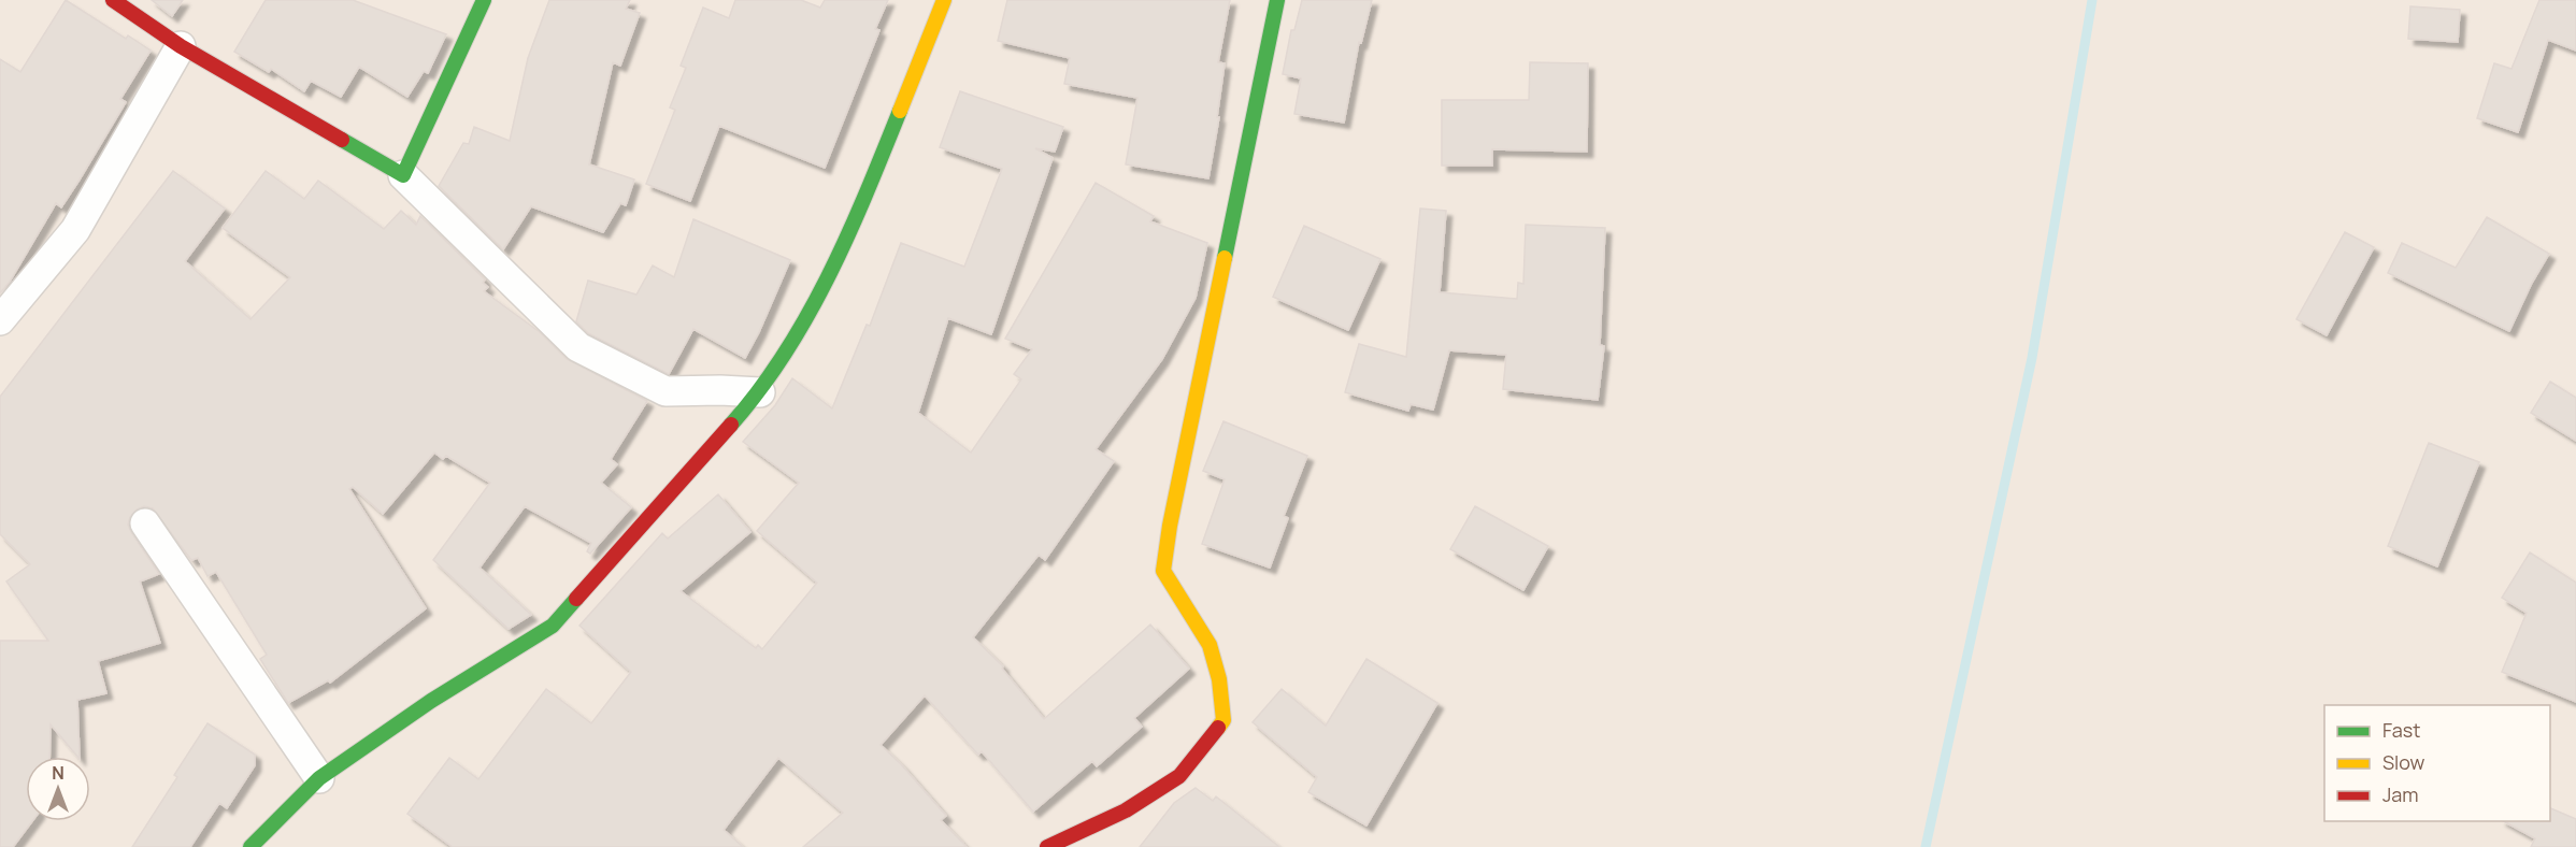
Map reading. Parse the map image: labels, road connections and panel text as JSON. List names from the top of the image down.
{
  "legend": ["Fast", "Slow", "Jam"],
  "north": "top"
}
